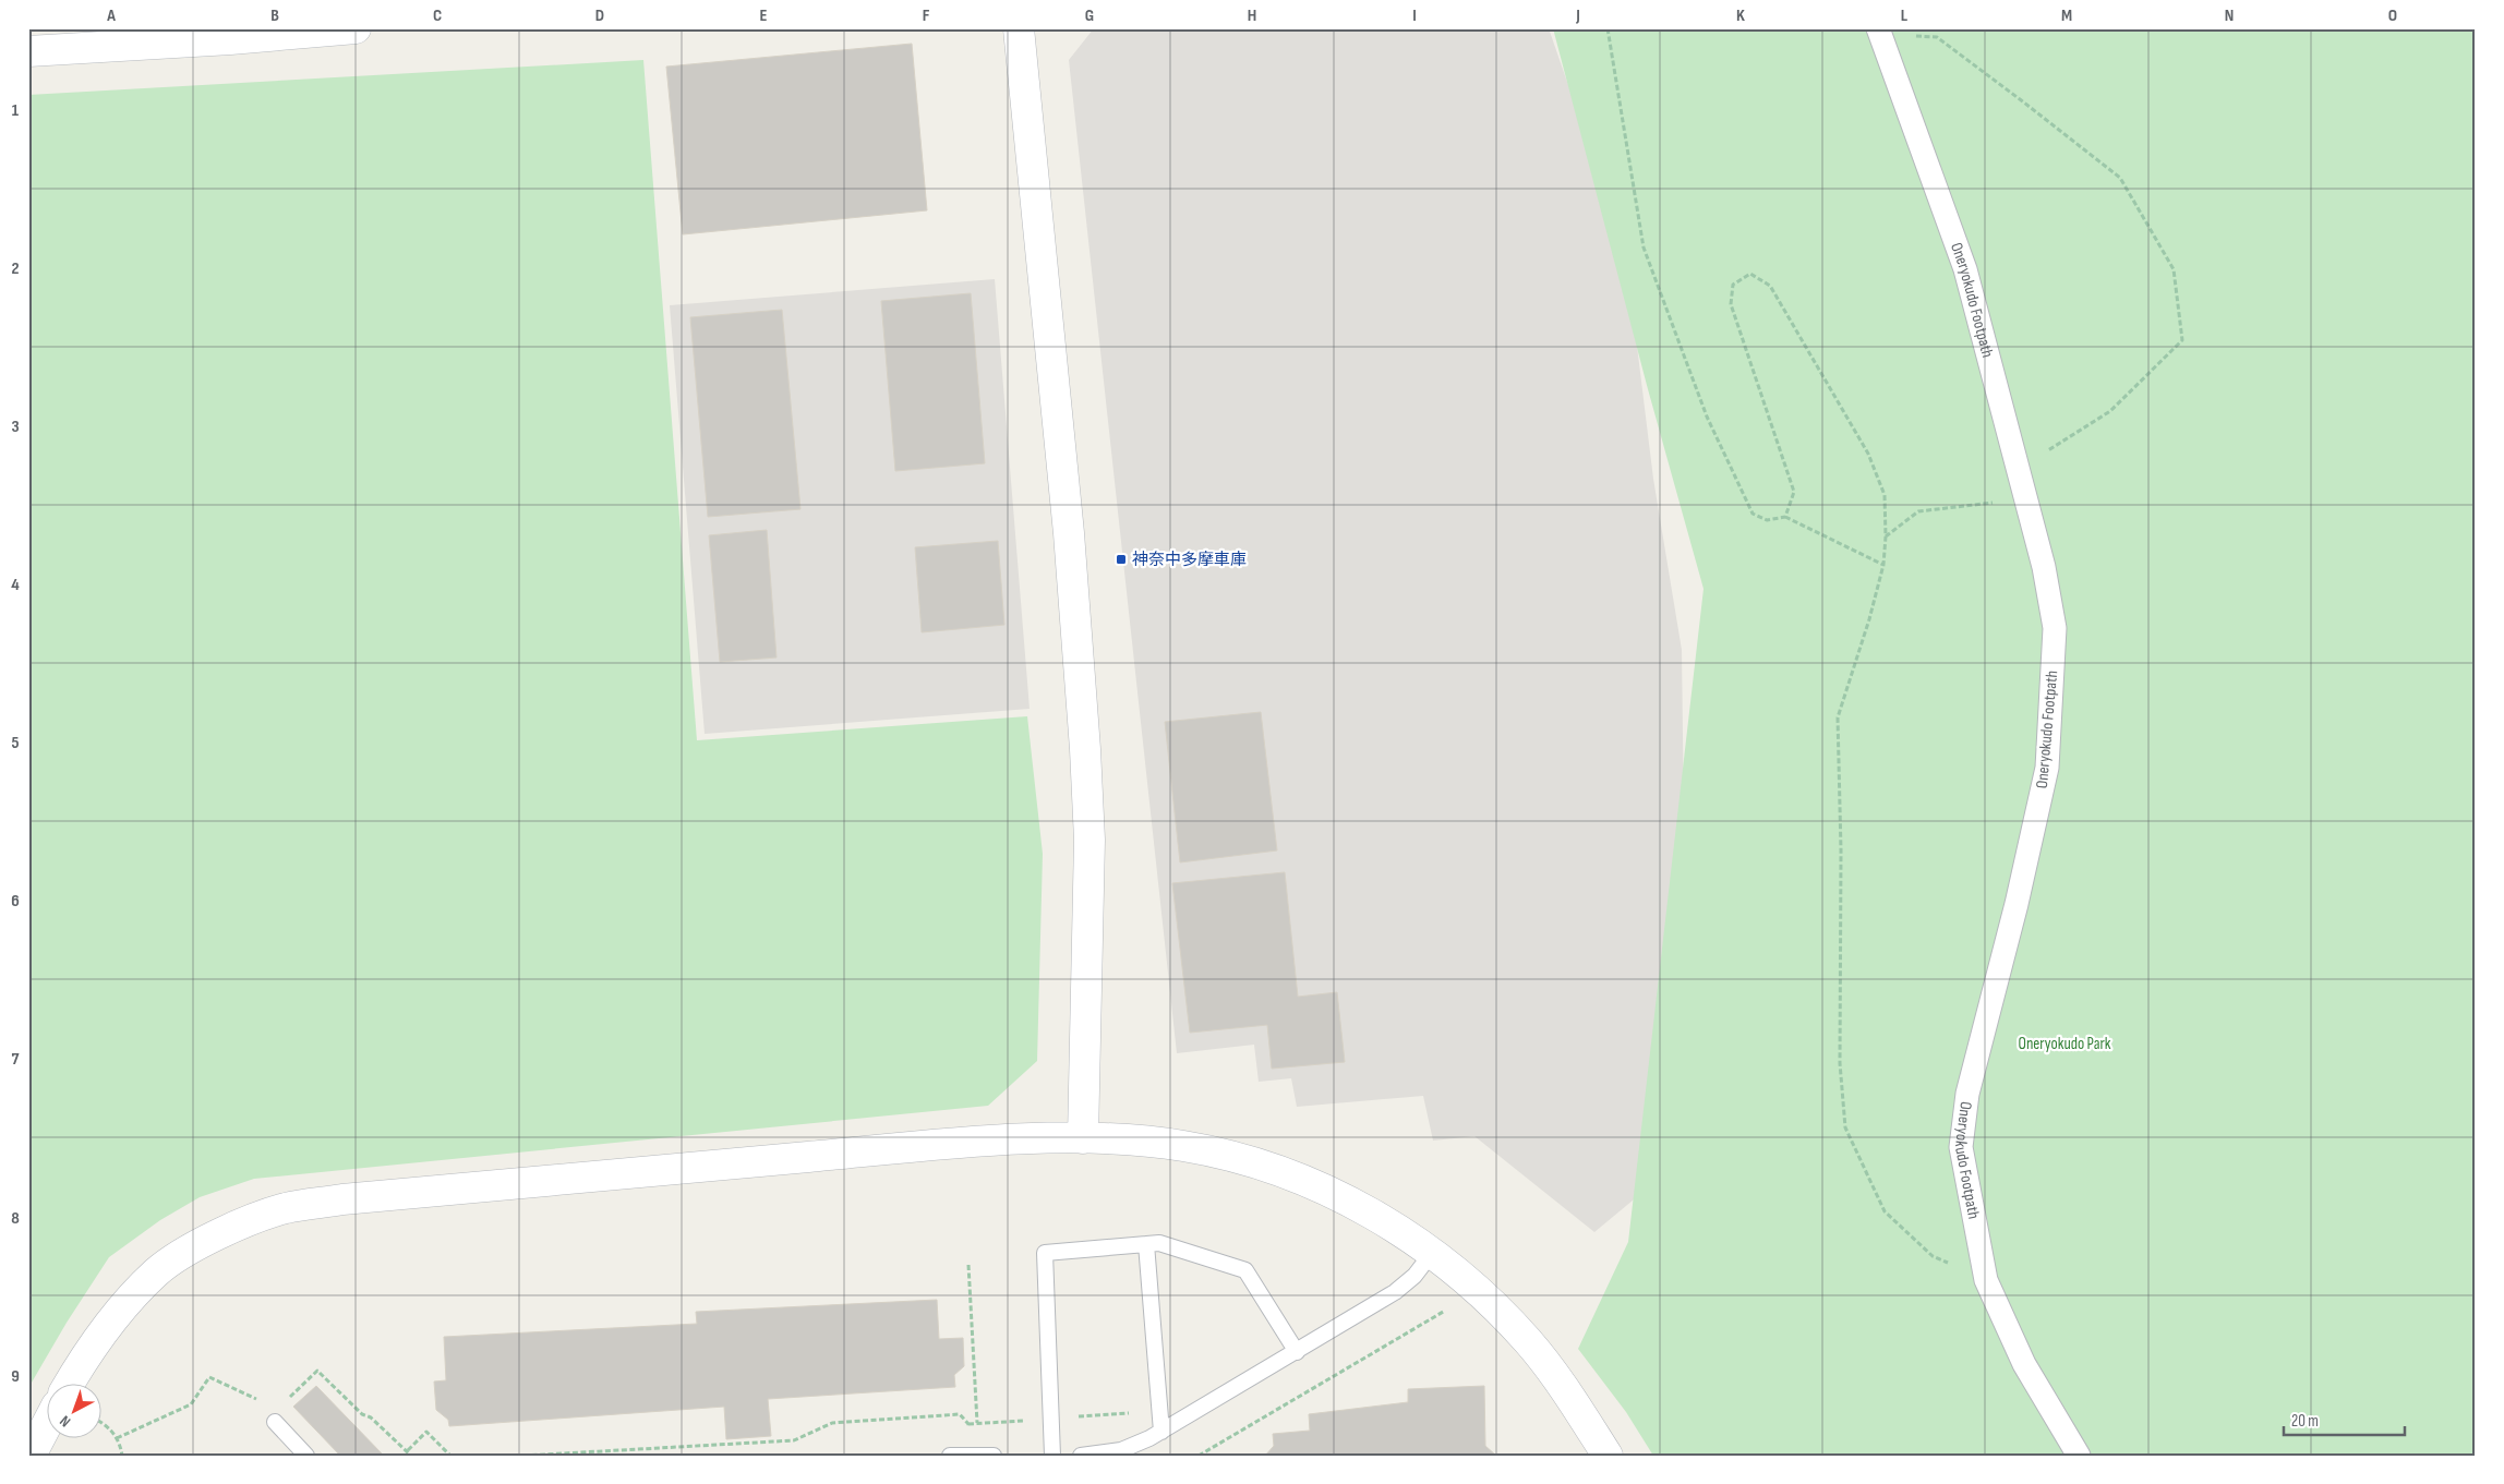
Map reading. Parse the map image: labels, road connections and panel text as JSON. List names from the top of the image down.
{
  "streets": {
    "street": ["Oneryokudo Footpath"]
  },
  "parks": ["Oneryokudo Park"],
  "places": {
    "transit": ["神奈中多摩車庫"]
  },
  "scale_bar": "20 m",
  "north": "bottom left",
  "grid": {
    "columns": [
      "A",
      "B",
      "C",
      "D",
      "E",
      "F",
      "G",
      "H",
      "I",
      "J",
      "K",
      "L",
      "M",
      "N",
      "O"
    ],
    "rows": [
      "1",
      "2",
      "3",
      "4",
      "5",
      "6",
      "7",
      "8",
      "9"
    ]
  }
}
